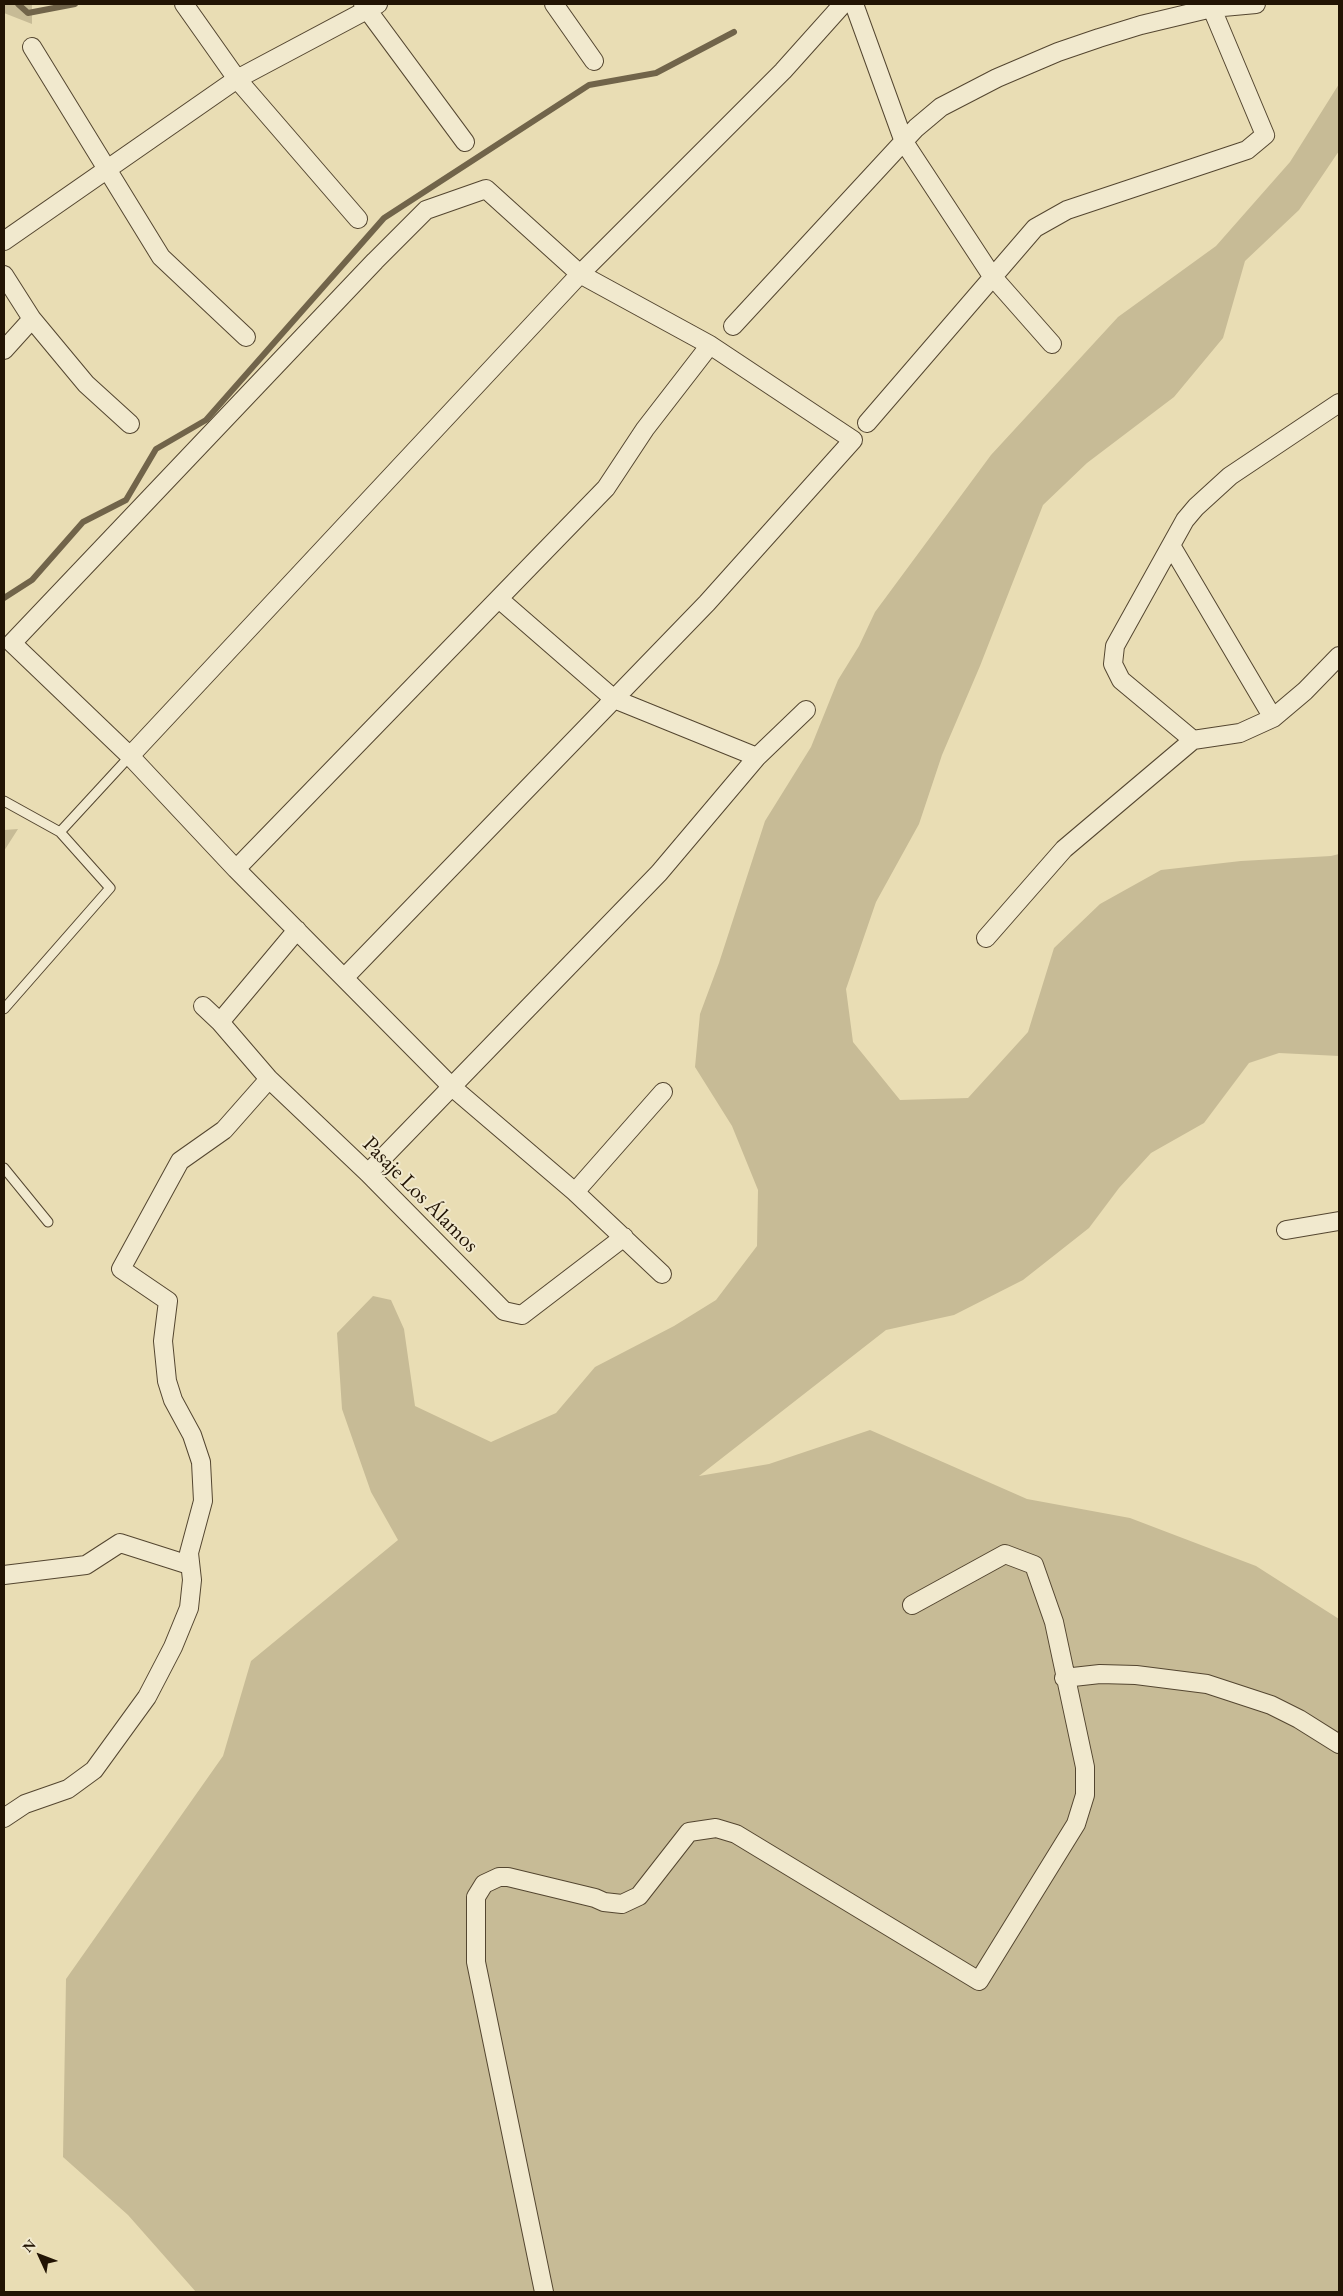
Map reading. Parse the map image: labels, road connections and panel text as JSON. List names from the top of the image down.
{
  "streets": {
    "street": ["Pasaje Los Álamos"]
  },
  "north": "top left"
}
